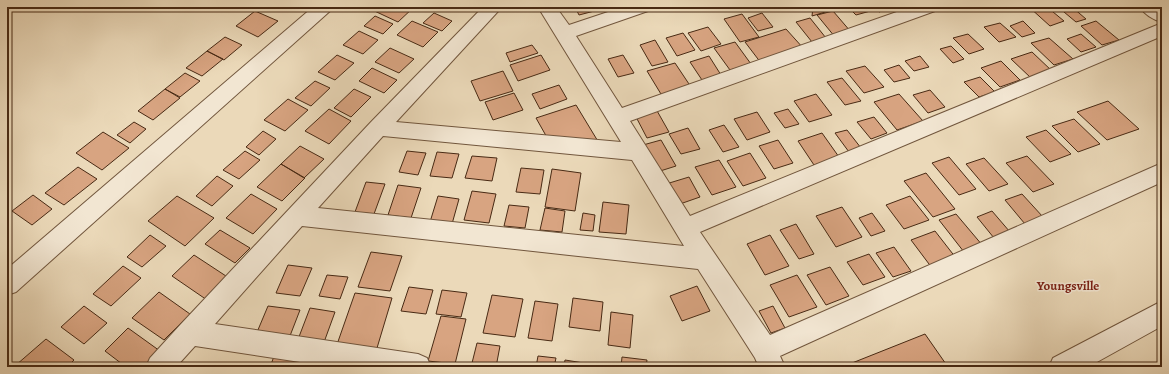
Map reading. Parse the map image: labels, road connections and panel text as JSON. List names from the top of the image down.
{
  "districts": ["Youngsville"]
}
